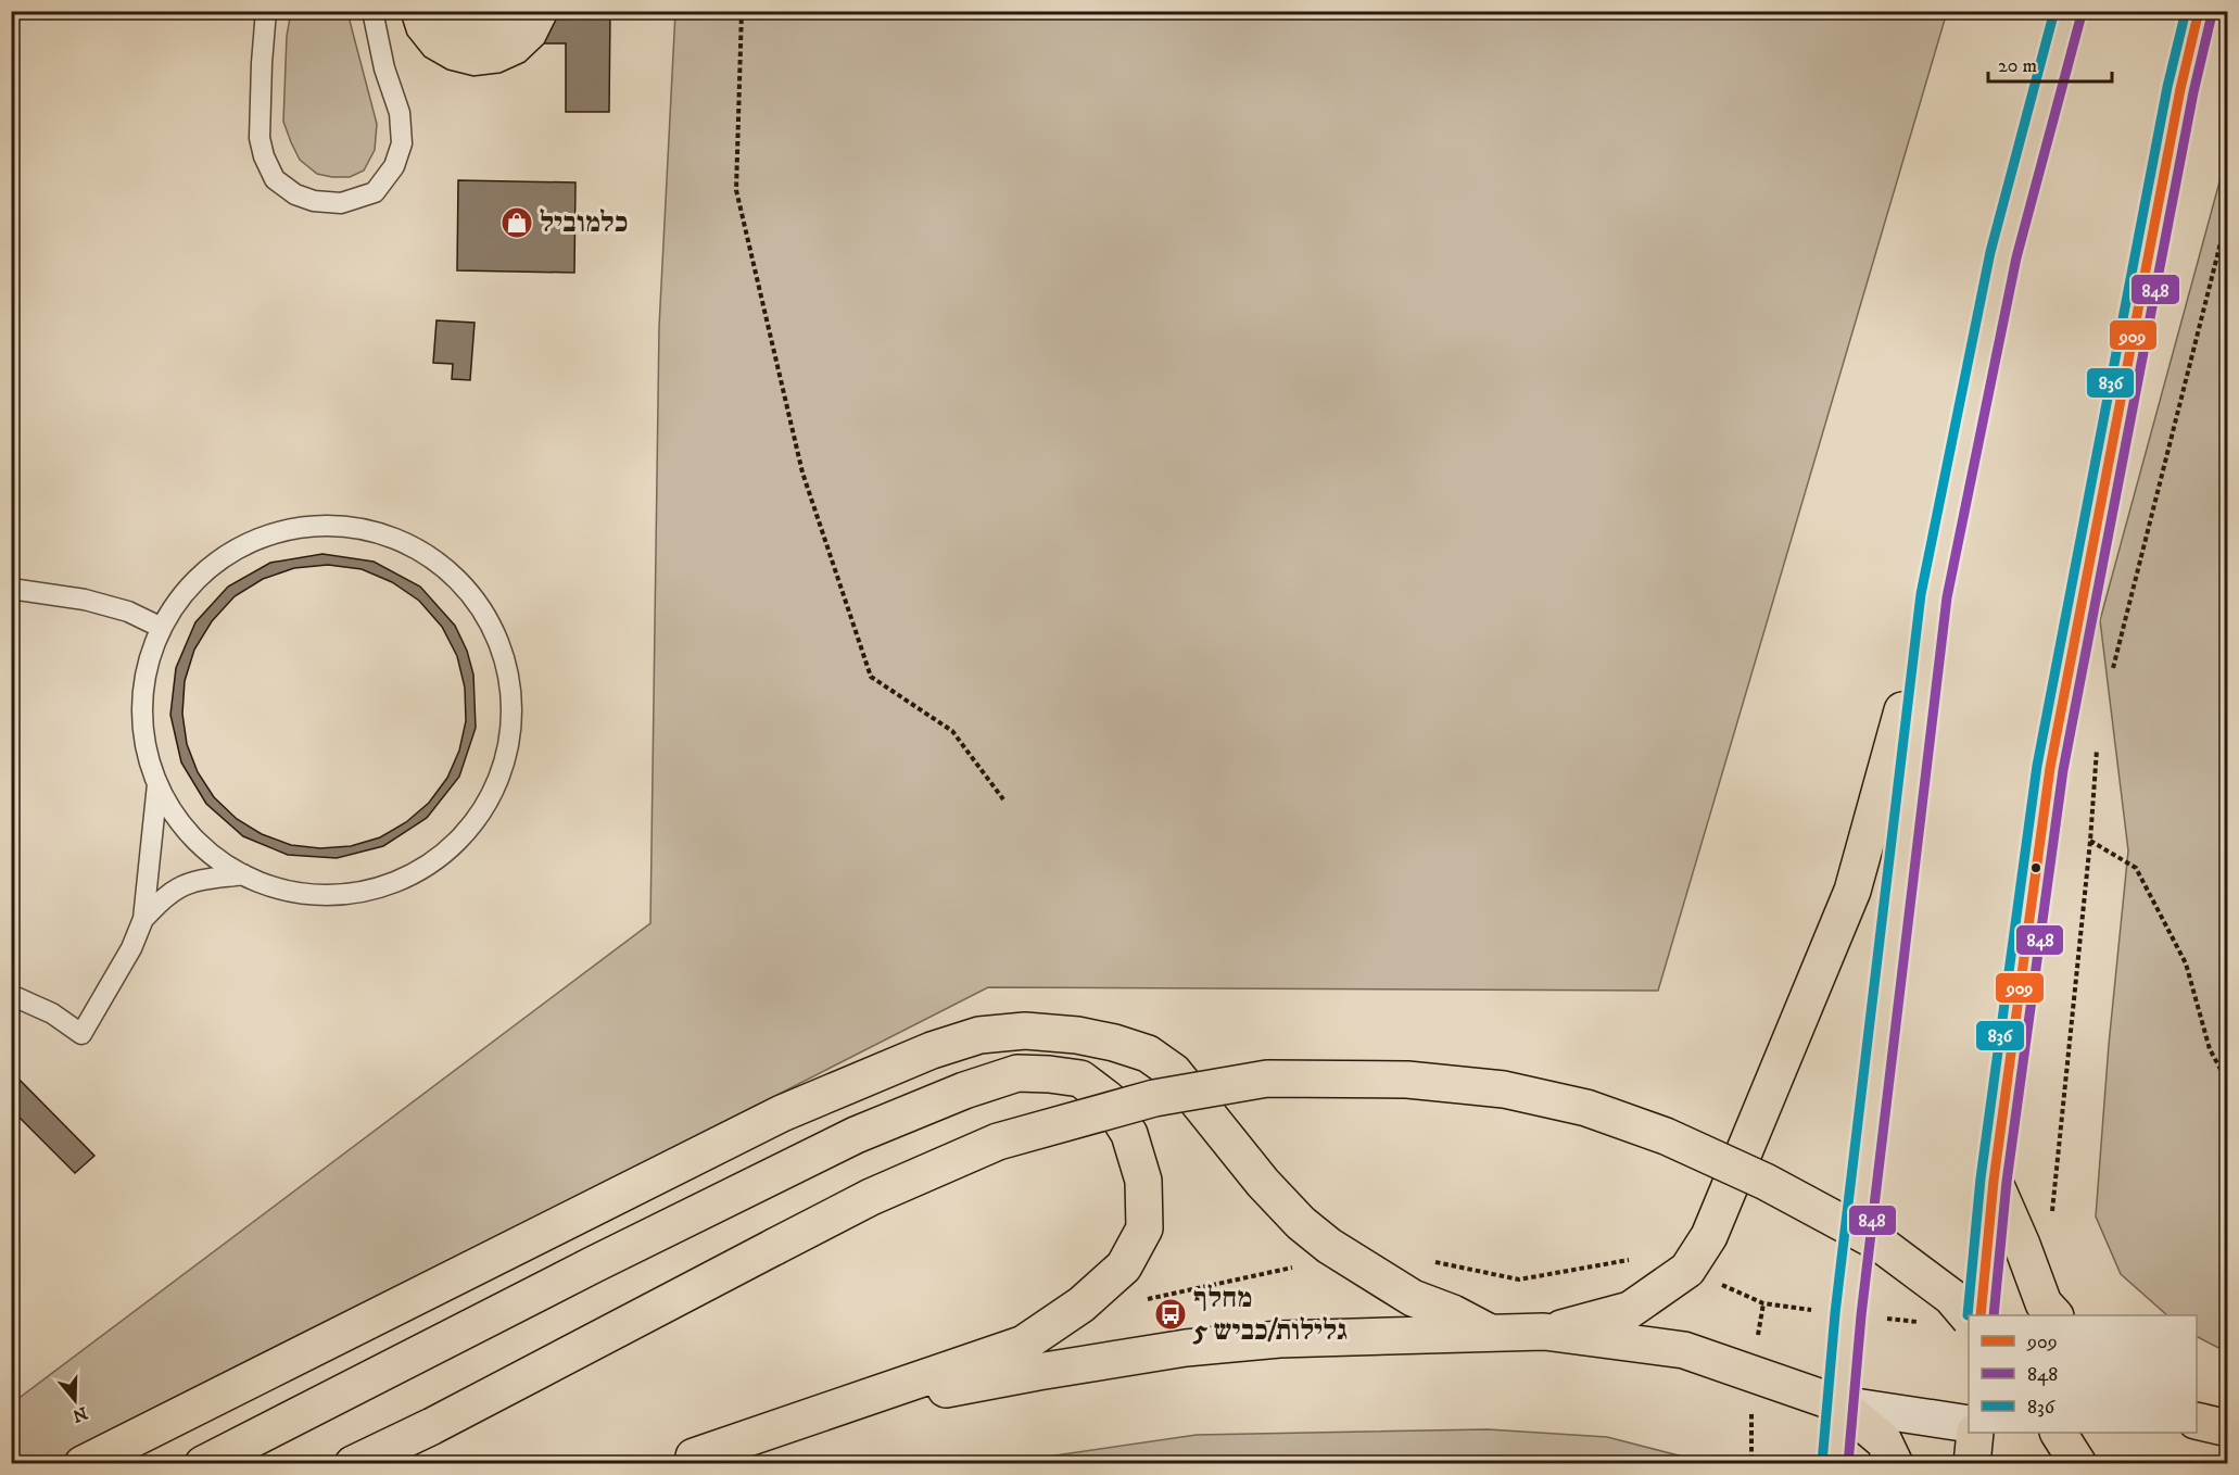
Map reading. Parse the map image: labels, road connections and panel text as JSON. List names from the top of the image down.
{
  "places": {
    "shop": ["כלמוביל"],
    "bus stop": ["מחלף גלילות/כביש 5"]
  },
  "lines": ["transit line 909", "transit line 836", "transit line 848"],
  "legend": ["909", "848", "836"],
  "scale_bar": "20 m",
  "north": "bottom"
}
